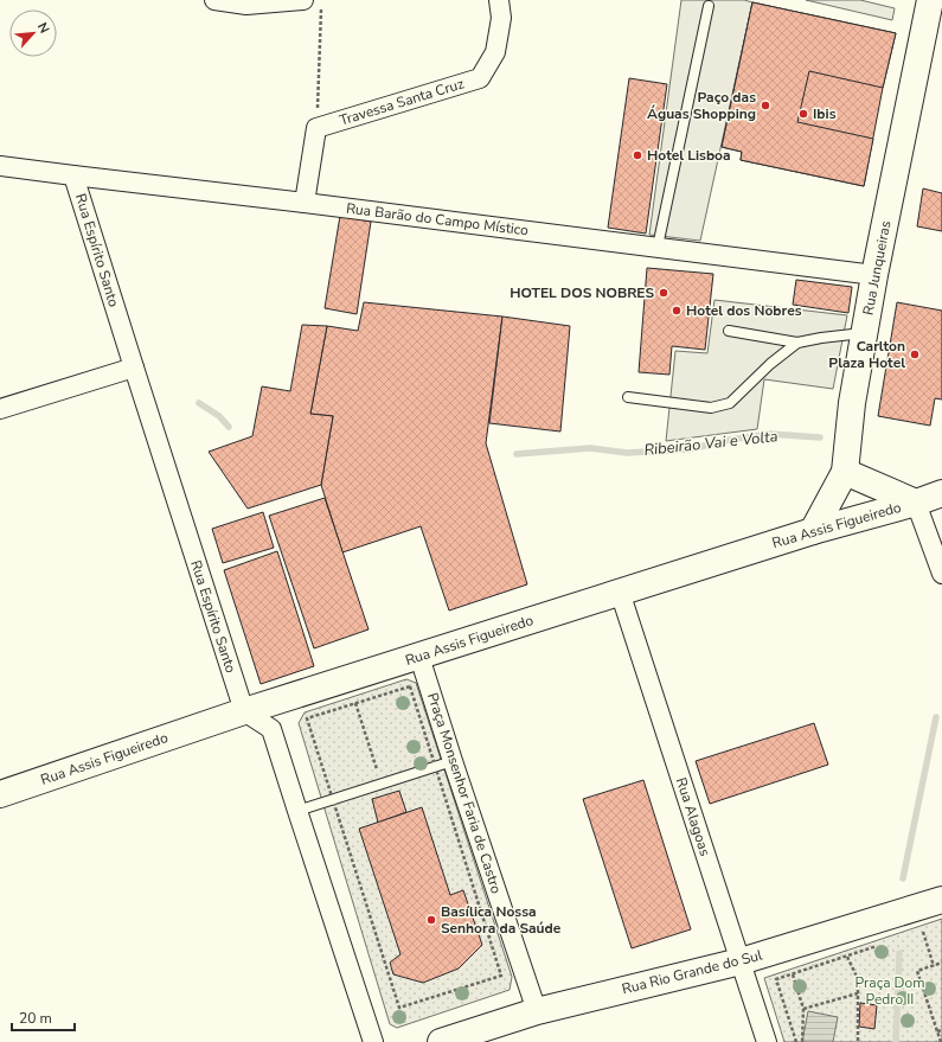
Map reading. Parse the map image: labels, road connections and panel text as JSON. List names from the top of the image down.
{
  "streets": {
    "street": [
      "Travessa Santa Cruz",
      "Rua Barão do Campo Místico",
      "Rua Espírito Santo",
      "Rua Junqueiras",
      "Rua Assis Figueiredo",
      "Praça Monsenhor Faria de Castro",
      "Rua Alagoas",
      "Rua Rio Grande do Sul"
    ]
  },
  "crossings": [
    ["Rua Barão do Campo Místico", "Rua Espírito Santo"],
    ["Rua Barão do Campo Místico", "Rua Junqueiras"],
    ["Rua Espírito Santo", "Rua Assis Figueiredo"],
    ["Rua Junqueiras", "Rua Assis Figueiredo"],
    ["Rua Assis Figueiredo", "Praça Monsenhor Faria de Castro"],
    ["Rua Assis Figueiredo", "Rua Alagoas"],
    ["Praça Monsenhor Faria de Castro", "Rua Rio Grande do Sul"],
    ["Rua Alagoas", "Rua Rio Grande do Sul"]
  ],
  "water": ["Ribeirão Vai e Volta"],
  "parks": ["Praça Dom Pedro II"],
  "places": [
    "Paço das Águas Shopping",
    "Ibis",
    "Hotel Lisboa",
    "HOTEL DOS NOBRES",
    "Hotel dos Nobres",
    "Carlton Plaza Hotel",
    "Basílica Nossa Senhora da Saúde"
  ],
  "scale_bar": "20 m",
  "north": "top right"
}
